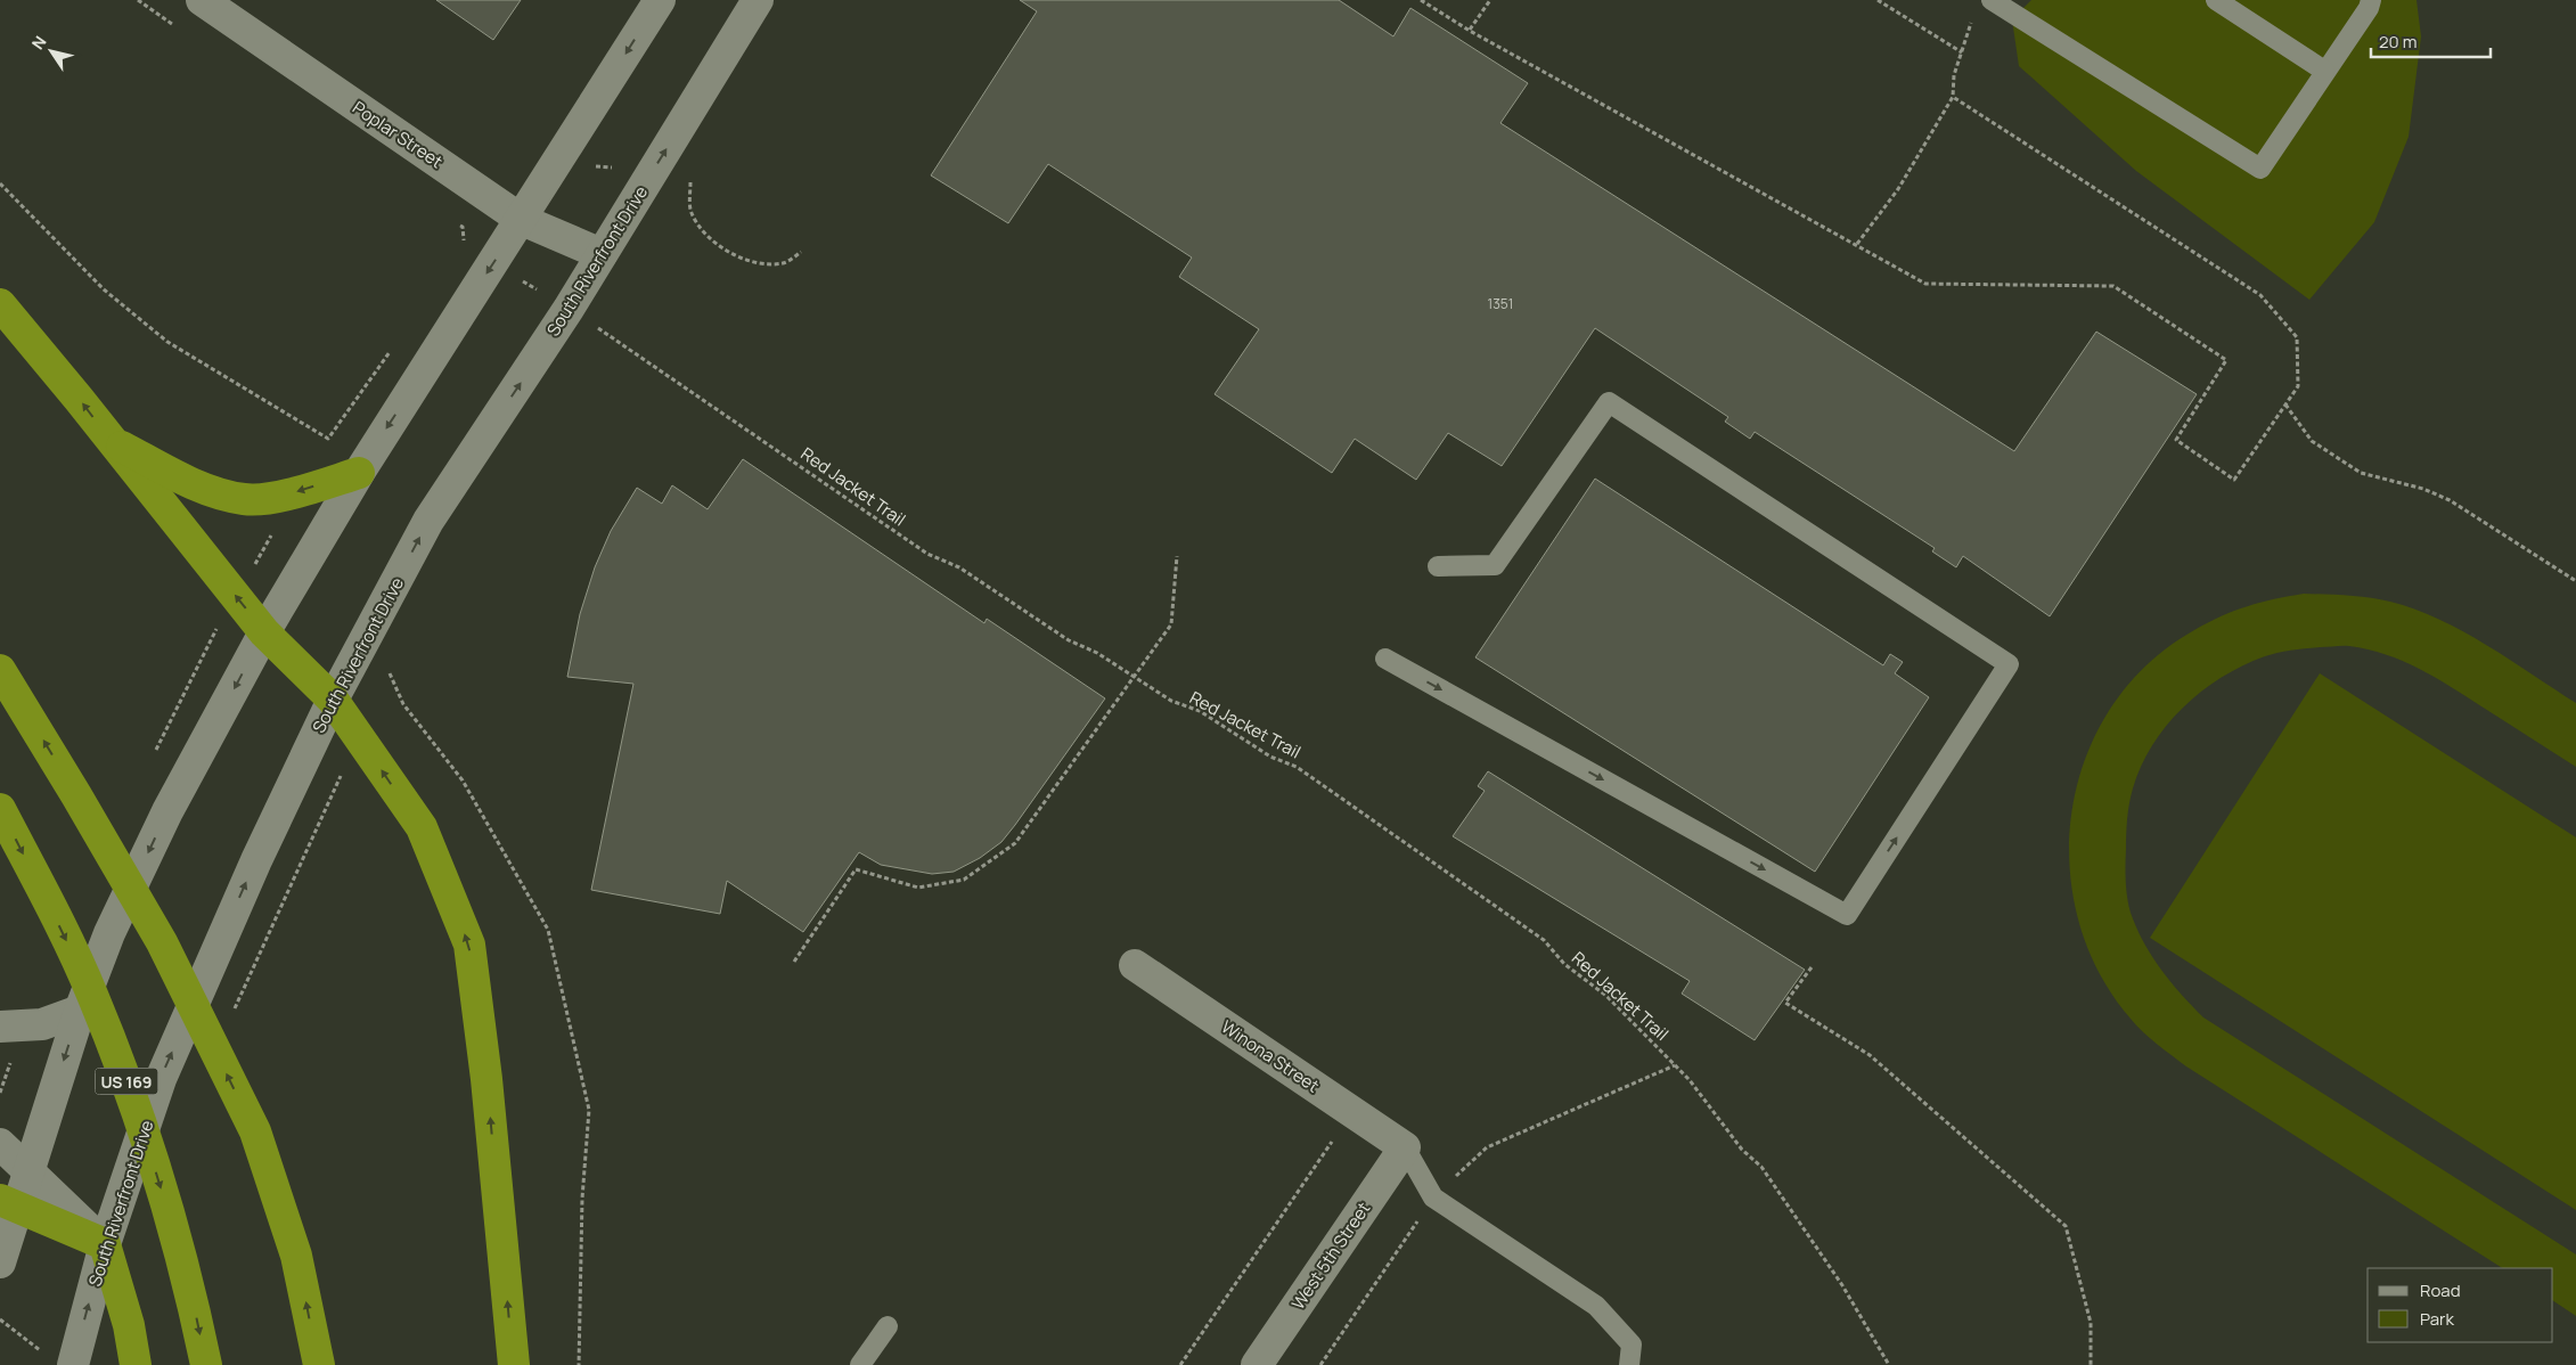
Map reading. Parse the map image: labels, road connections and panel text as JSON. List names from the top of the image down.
{
  "streets": {
    "highway": ["US 169"],
    "main road": [
      "Poplar Street",
      "South Riverfront Drive",
      "Winona Street",
      "West 5th Street"
    ],
    "path": ["Red Jacket Trail"]
  },
  "crossings": [
    ["Poplar Street", "South Riverfront Drive"],
    ["South Riverfront Drive", "Red Jacket Trail"],
    ["Winona Street", "West 5th Street"]
  ],
  "house_numbers": ["1351"],
  "legend": ["Road", "Park"],
  "scale_bar": "20 m",
  "north": "top left"
}
